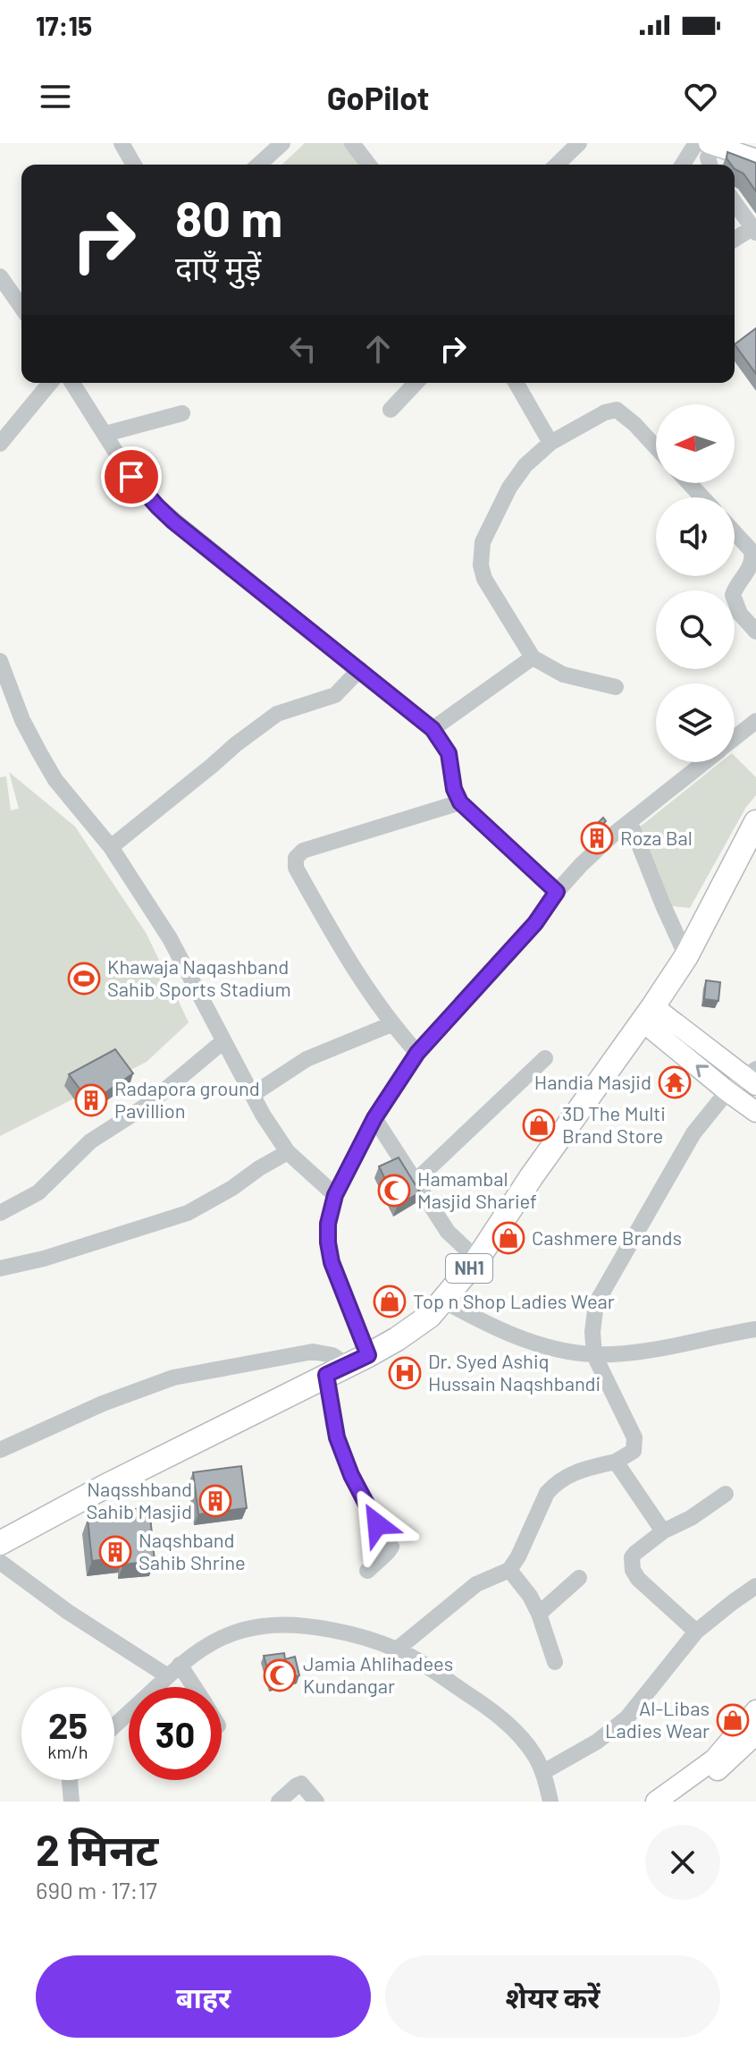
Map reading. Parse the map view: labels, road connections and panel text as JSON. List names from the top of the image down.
{
  "streets": {
    "highway": ["NH1"]
  },
  "places": {
    "building": [
      "Roza Bal",
      "Radapora ground Pavillion",
      "Naqsshband Sahib Masjid",
      "Naqshband Sahib Shrine"
    ],
    "sports": ["Khawaja Naqashband Sahib Sports Stadium"],
    "temple": ["Handia Masjid"],
    "shop": [
      "3D The Multi Brand Store",
      "Cashmere Brands",
      "Top n Shop Ladies Wear",
      "Al-Libas Ladies Wear"
    ],
    "mosque": ["Hamambal Masjid Sharief", "Jamia Ahlihadees Kundangar"],
    "hospital": ["Dr. Syed Ashiq Hussain Naqshbandi"]
  },
  "north": "left",
  "page": {
    "status": "17:15",
    "header": "GoPilot",
    "turn": ["80 m", "दाएँ मुड़ें"],
    "speed": "25 km/h",
    "limit": "30",
    "heading": ["2 मिनट", "690 m · 17:17"],
    "buttons": ["बाहर", "शेयर करें"]
  }
}
